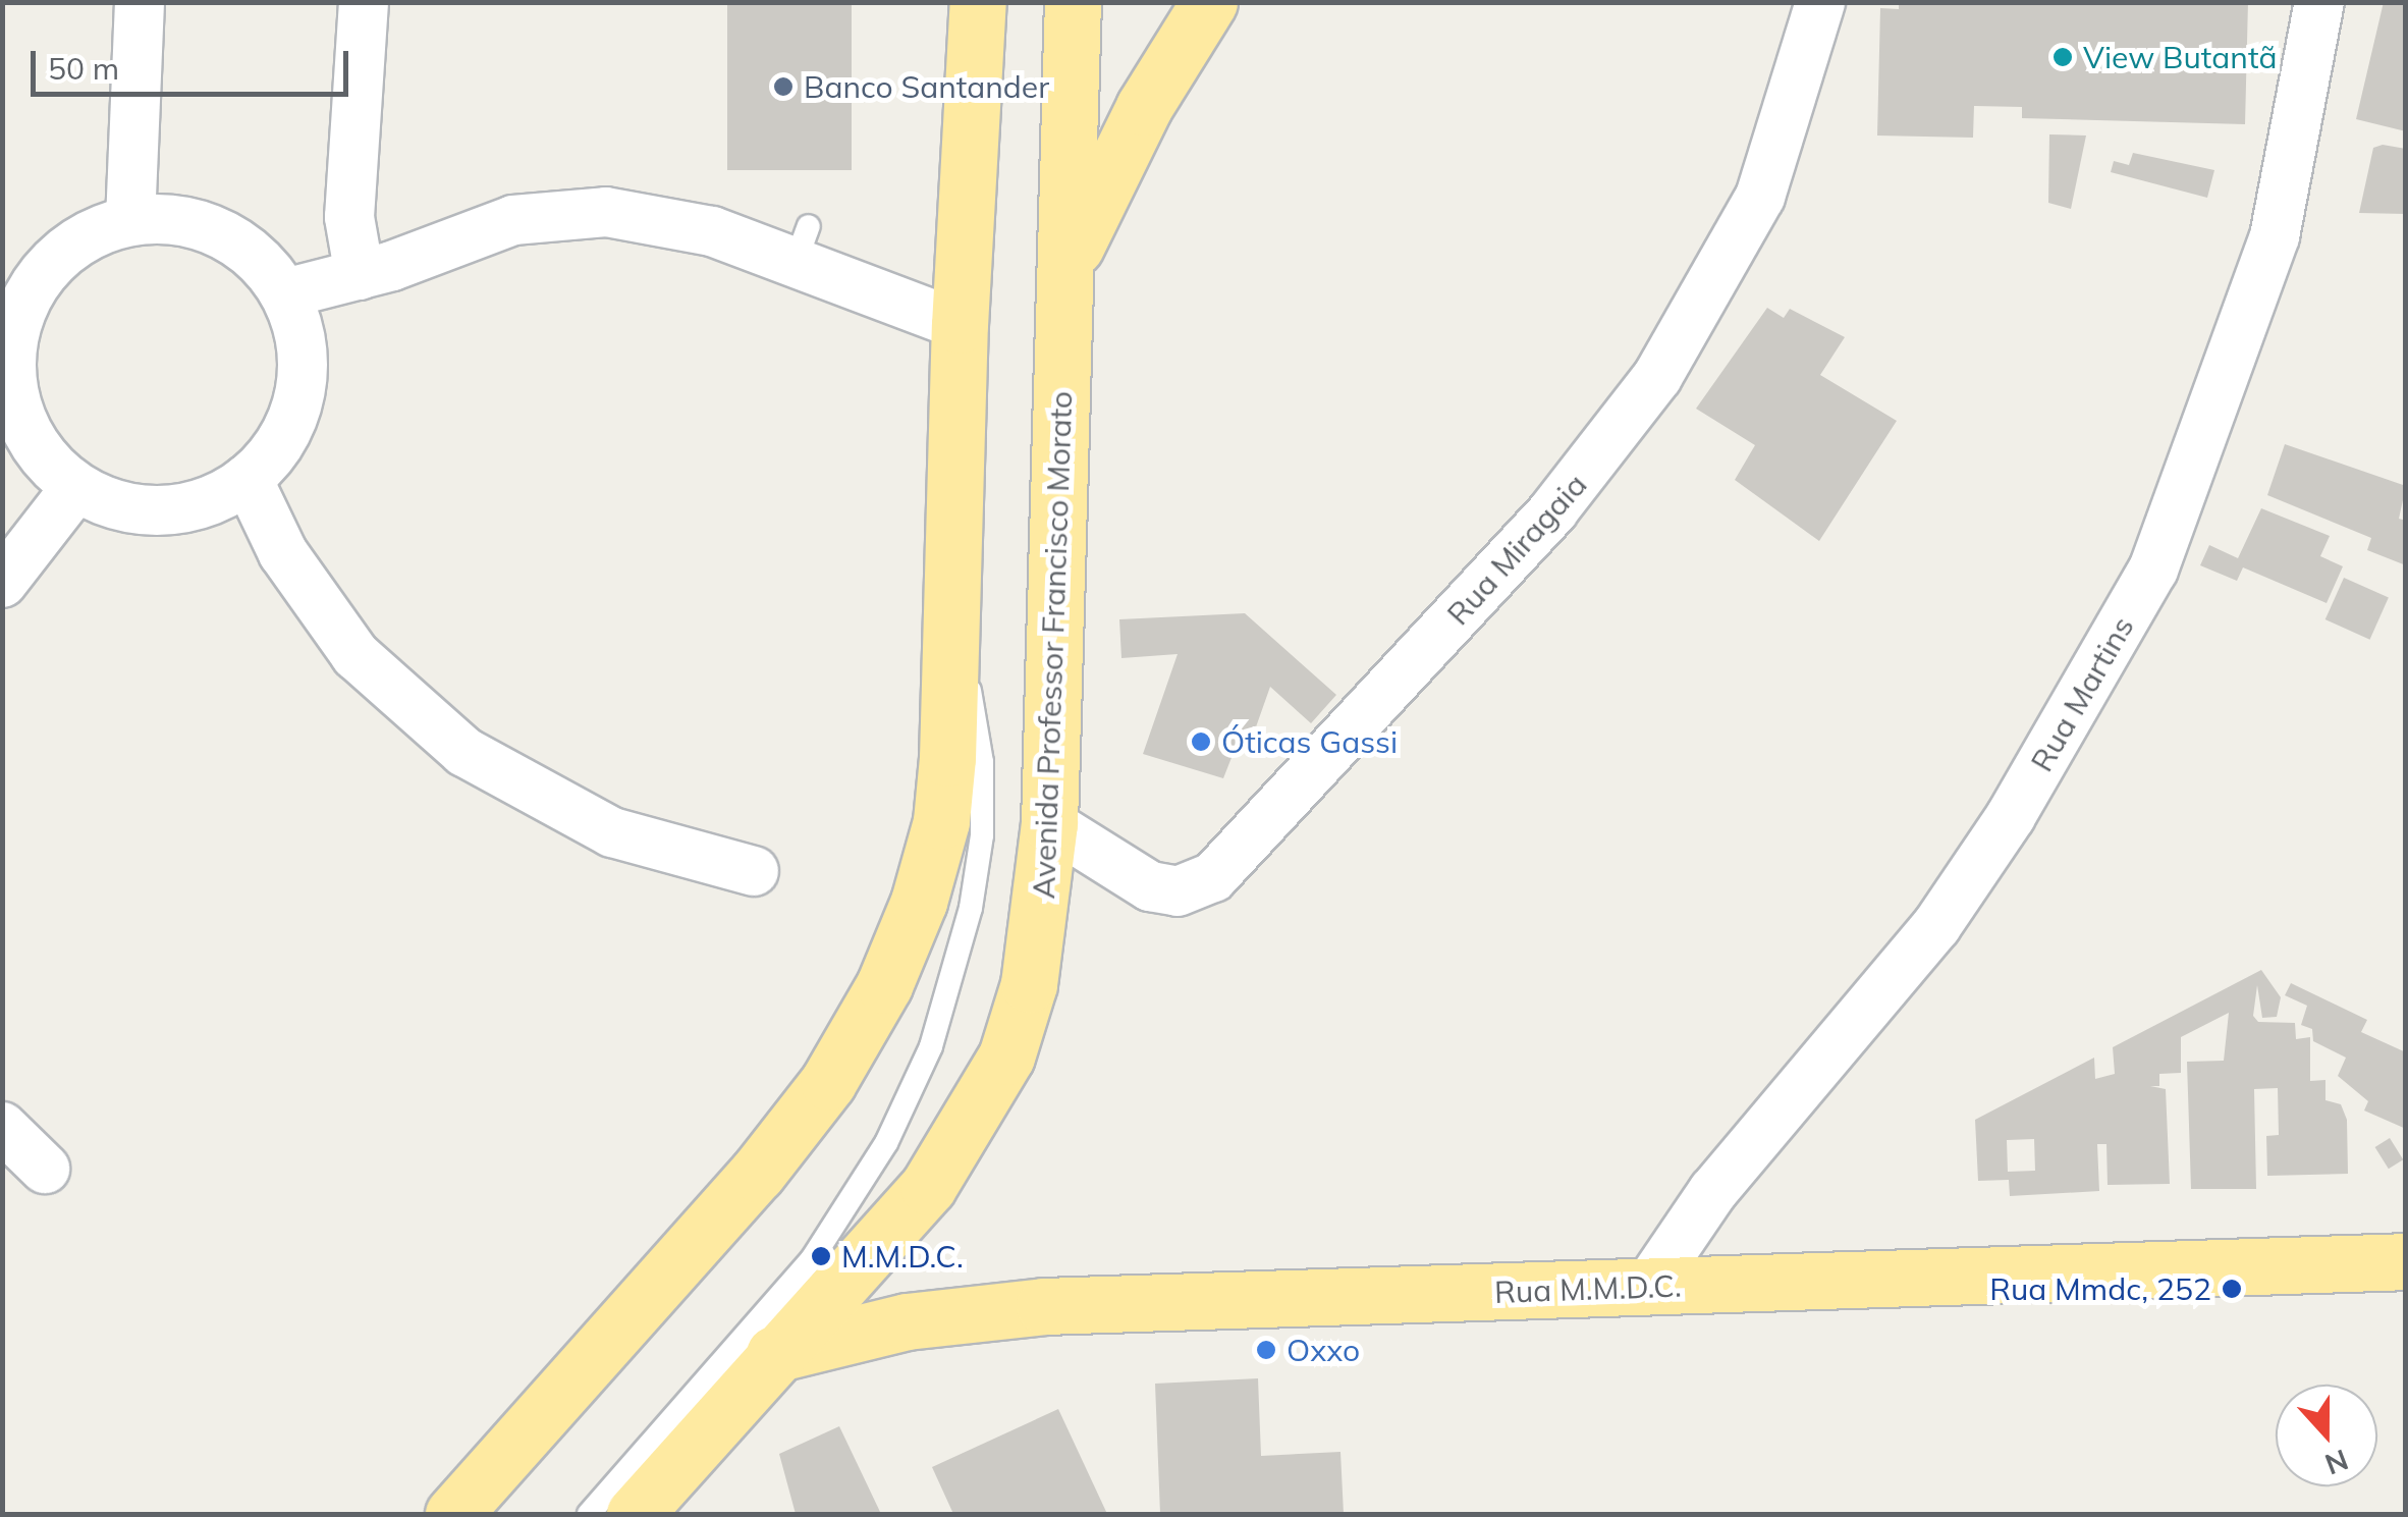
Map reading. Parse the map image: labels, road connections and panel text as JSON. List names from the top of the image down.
{
  "streets": {
    "highway": ["Avenida Professor Francisco Morato", "Rua M.M.D.C."],
    "street": ["Rua Miragaia", "Rua Martins"]
  },
  "crossings": [
    ["Rua Miragaia", "Avenida Professor Francisco Morato"],
    ["Avenida Professor Francisco Morato", "Rua M.M.D.C."],
    ["Rua Martins", "Rua M.M.D.C."]
  ],
  "places": [
    "View Butantã",
    "Banco Santander",
    "Óticas Gassi",
    "M.M.D.C.",
    "Rua Mmdc, 252",
    "Oxxo"
  ],
  "scale_bar": "50 m",
  "north": "bottom"
}
